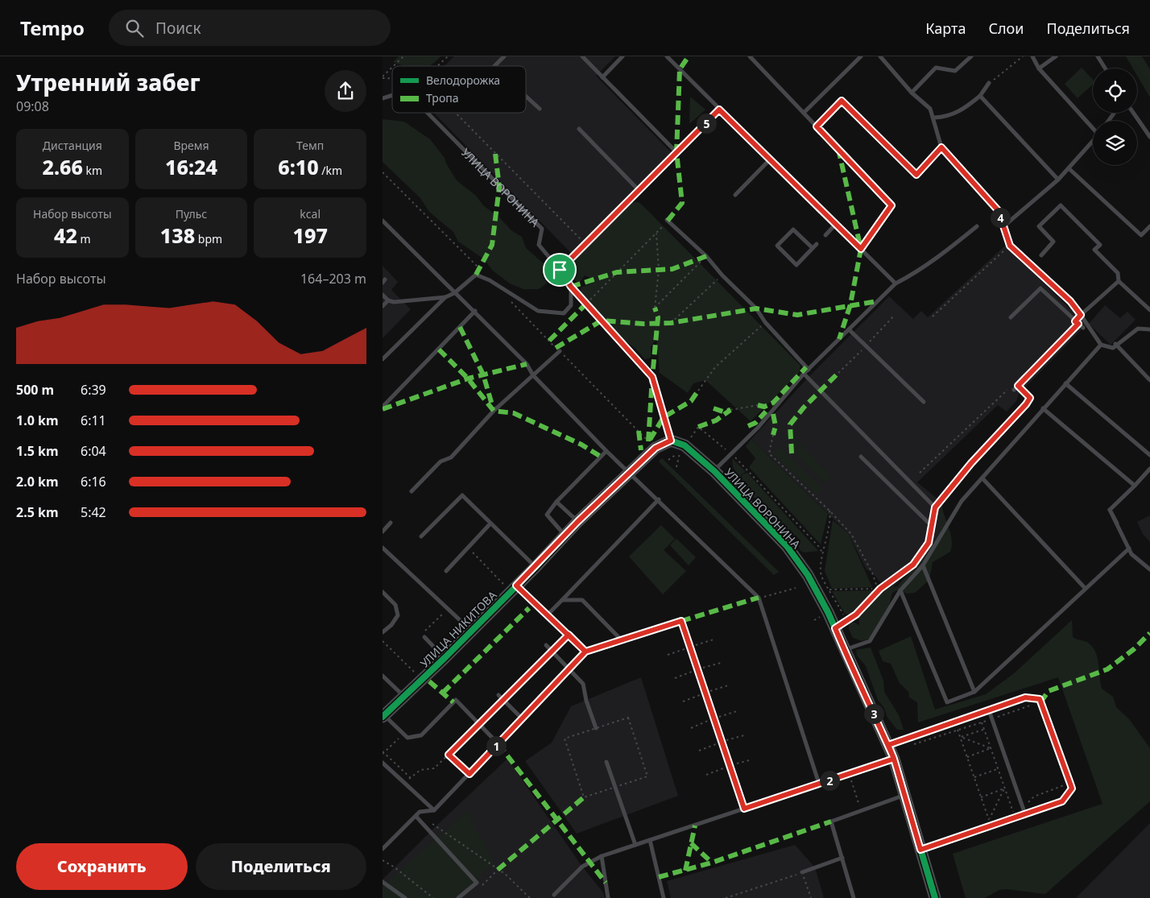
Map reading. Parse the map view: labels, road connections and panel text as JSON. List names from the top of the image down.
{
  "streets": {
    "street": ["УЛИЦА ВОРОНИНА", "УЛИЦА НИКИТОВА"]
  },
  "crossings": [
    ["УЛИЦА ВОРОНИНА", "УЛИЦА НИКИТОВА"]
  ],
  "legend": ["Велодорожка", "Тропа"],
  "page": {
    "header": "Tempo",
    "search": "Поиск",
    "nav": ["Карта", "Слои", "Поделиться"],
    "heading": ["Утренний забег", "09:08"],
    "pins": [
      "5",
      "4",
      "3",
      "1",
      "2"
    ],
    "stats": [
      ["Дистанция", "2.66 km"],
      ["Время", "16:24"],
      ["Темп", "6:10 /km"],
      ["Набор высоты", "42 m"],
      ["Пульс", "138 bpm"],
      ["kcal", "197"]
    ],
    "chart": ["Набор высоты", "164–203 m"],
    "list": [
      {
        "name": "500 m",
        "note": "6:39"
      },
      {
        "name": "1.0 km",
        "note": "6:11"
      },
      {
        "name": "1.5 km",
        "note": "6:04"
      },
      {
        "name": "2.0 km",
        "note": "6:16"
      },
      {
        "name": "2.5 km",
        "note": "5:42"
      }
    ],
    "buttons": ["Сохранить", "Поделиться"]
  }
}
